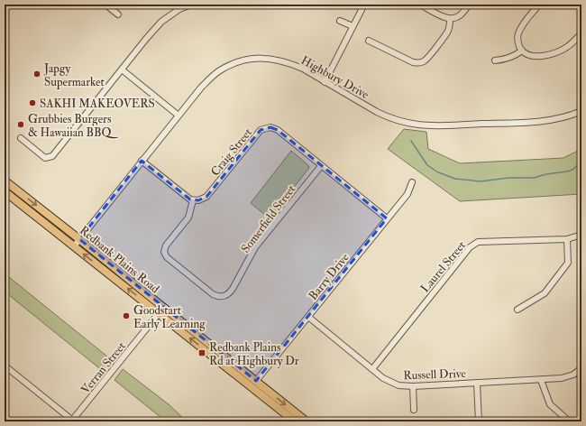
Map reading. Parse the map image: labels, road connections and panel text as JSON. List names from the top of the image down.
{
  "streets": {
    "main road": ["Redbank Plains Road"],
    "street": [
      "Highbury Drive",
      "Craig Street",
      "Somerfield Street",
      "Laurel Street",
      "Barry Drive",
      "Verran Street",
      "Russell Drive"
    ]
  },
  "crossings": [
    ["Highbury Drive", "Redbank Plains Road"],
    ["Craig Street", "Somerfield Street"],
    ["Craig Street", "Barry Drive"],
    ["Redbank Plains Road", "Barry Drive"],
    ["Redbank Plains Road", "Verran Street"],
    ["Laurel Street", "Russell Drive"],
    ["Barry Drive", "Russell Drive"]
  ],
  "places": {
    "other": [
      "Japgy Supermarket",
      "SAKHI MAKEOVERS",
      "Grubbies Burgers & Hawaiian BBQ",
      "Goodstart Early Learning"
    ],
    "transit": ["Redbank Plains Rd at Highbury Dr"]
  }
}
